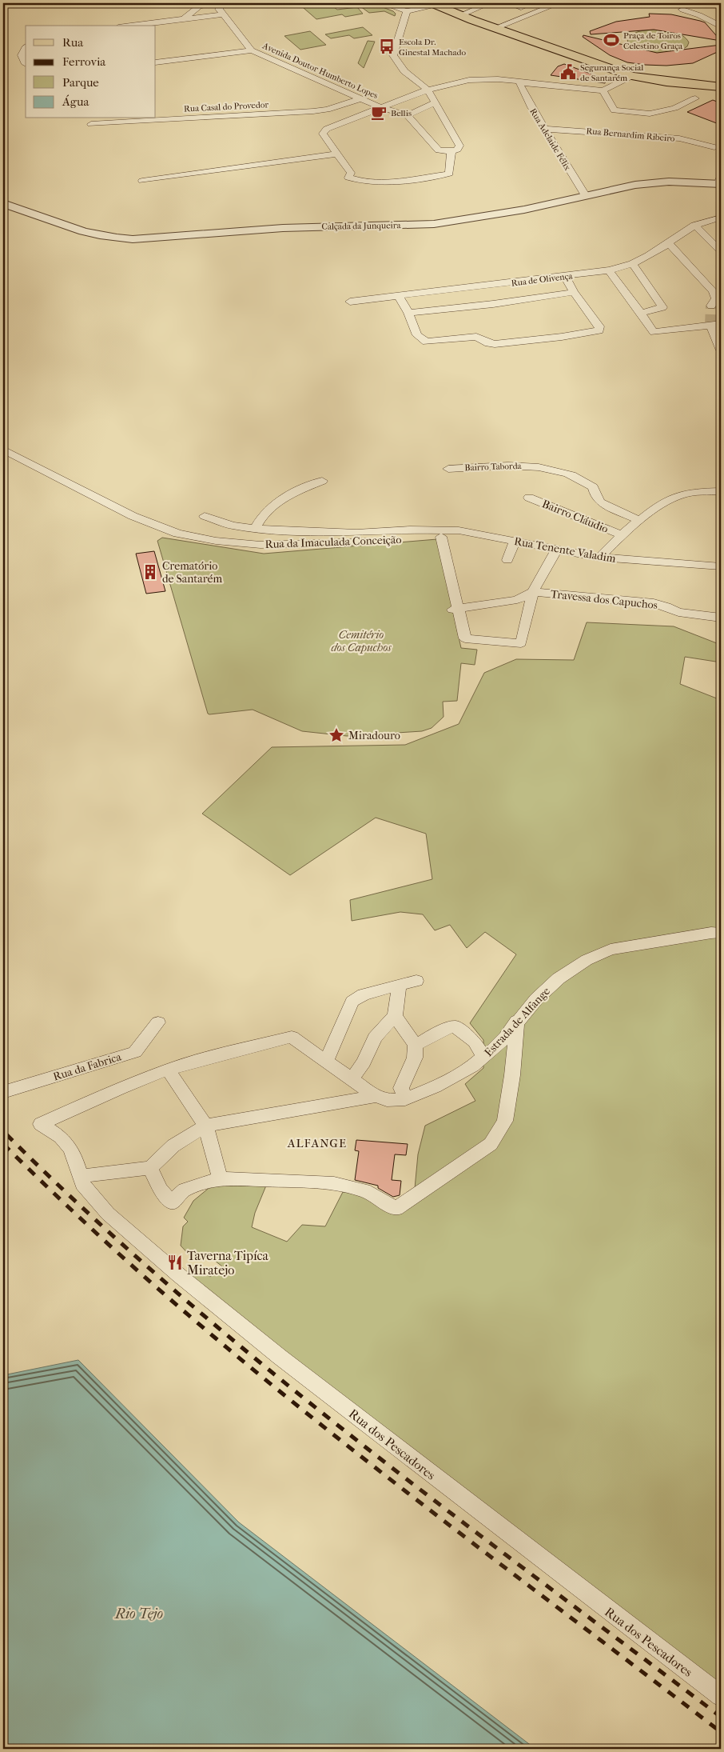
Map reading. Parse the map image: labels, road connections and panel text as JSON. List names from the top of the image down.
{
  "streets": {
    "street": [
      "Avenida Doutor Humberto Lopes",
      "Rua Casal do Provedor",
      "Rua Bernardim Ribeiro",
      "Rua Adelaide Félix",
      "Calçada da Junqueira",
      "Rua de Olivença",
      "Bairro Taborda",
      "Bairro Cláudio",
      "Rua da Imaculada Conceição",
      "Rua Tenente Valadim",
      "Travessa dos Capuchos",
      "Estrada de Alfange",
      "Rua da Fabrica",
      "Rua dos Pescadores"
    ]
  },
  "crossings": [
    ["Avenida Doutor Humberto Lopes", "Rua Casal do Provedor"],
    ["Rua Bernardim Ribeiro", "Rua Adelaide Félix"],
    ["Rua Adelaide Félix", "Calçada da Junqueira"],
    ["Rua da Imaculada Conceição", "Rua Tenente Valadim"],
    ["Estrada de Alfange", "Rua dos Pescadores"]
  ],
  "districts": ["ALFANGE"],
  "water": ["Rio Tejo"],
  "parks": ["Cemitério dos Capuchos"],
  "places": {
    "sports": ["Praça de Toiros Celestino Graça"],
    "bus stop": ["Escola Dr. Ginestal Machado"],
    "public building": ["Segurança Social de Santarém"],
    "cafe": ["Bellis"],
    "building": ["Crematório de Santarém"],
    "place": ["Miradouro"],
    "restaurant": ["Taverna Tipíca Miratejo"]
  },
  "legend": [
    "Rua",
    "Ferrovia",
    "Parque",
    "Água"
  ]
}
